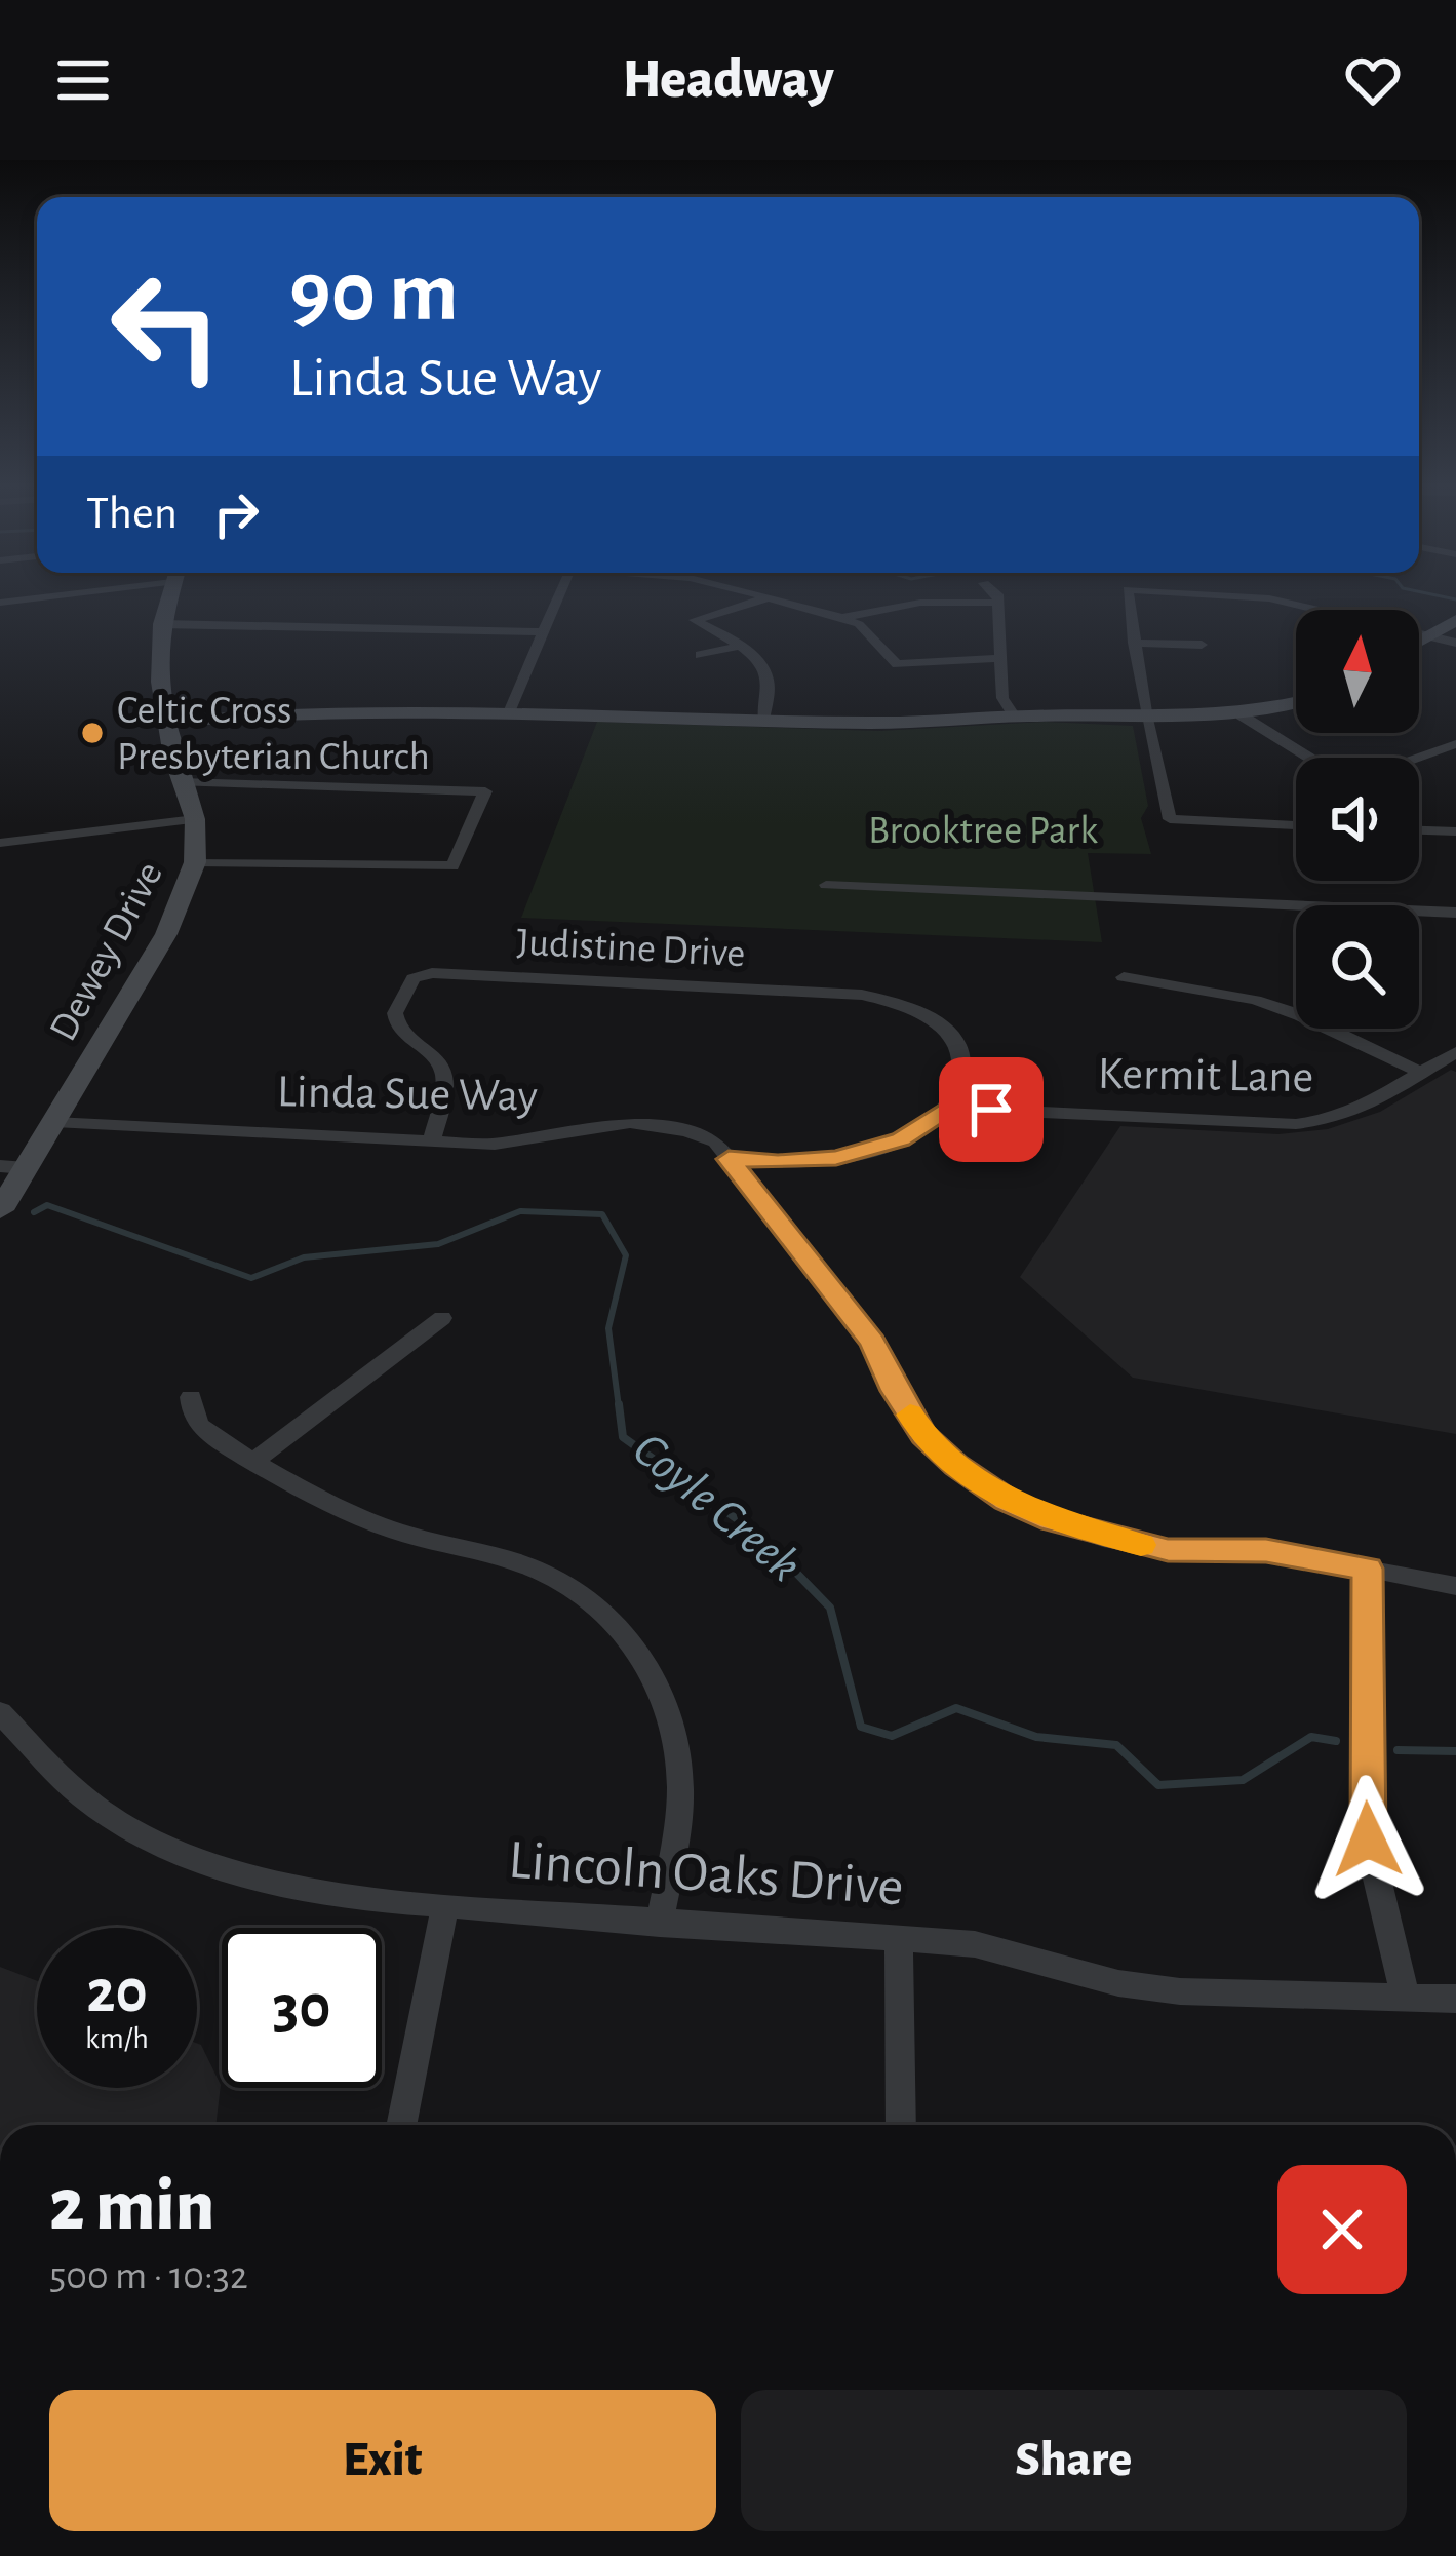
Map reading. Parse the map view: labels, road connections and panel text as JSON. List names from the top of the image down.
{
  "streets": {
    "street": [
      "Judistine Drive",
      "Dewey Drive",
      "Kermit Lane",
      "Linda Sue Way",
      "Lincoln Oaks Drive"
    ]
  },
  "crossings": [
    ["Judistine Drive", "Kermit Lane"],
    ["Judistine Drive", "Linda Sue Way"],
    ["Dewey Drive", "Linda Sue Way"]
  ],
  "water": ["Coyle Creek"],
  "parks": ["Brooktree Park"],
  "places": ["Celtic Cross Presbyterian Church"],
  "north": "top",
  "page": {
    "header": "Headway",
    "turn": ["90 m", "Linda Sue Way"],
    "then": "Then",
    "speed": "20 km/h",
    "limit": "30",
    "heading": ["2 min", "500 m · 10:32"],
    "buttons": ["Exit", "Share"]
  }
}
